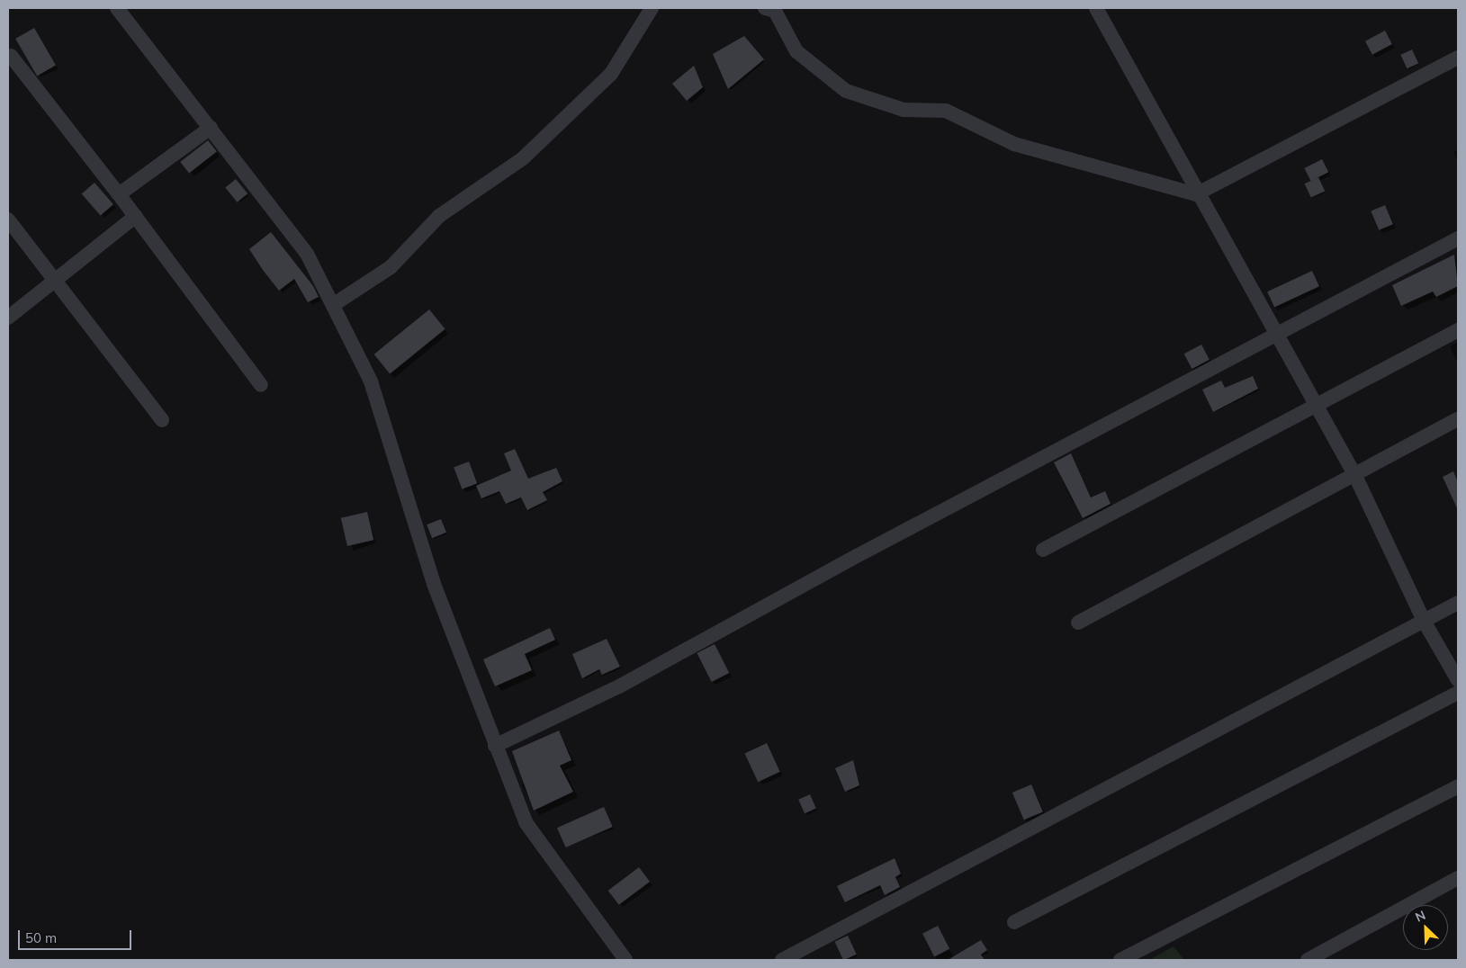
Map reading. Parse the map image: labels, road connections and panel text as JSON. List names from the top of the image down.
{
  "scale_bar": "50 m",
  "north": "top left"
}
